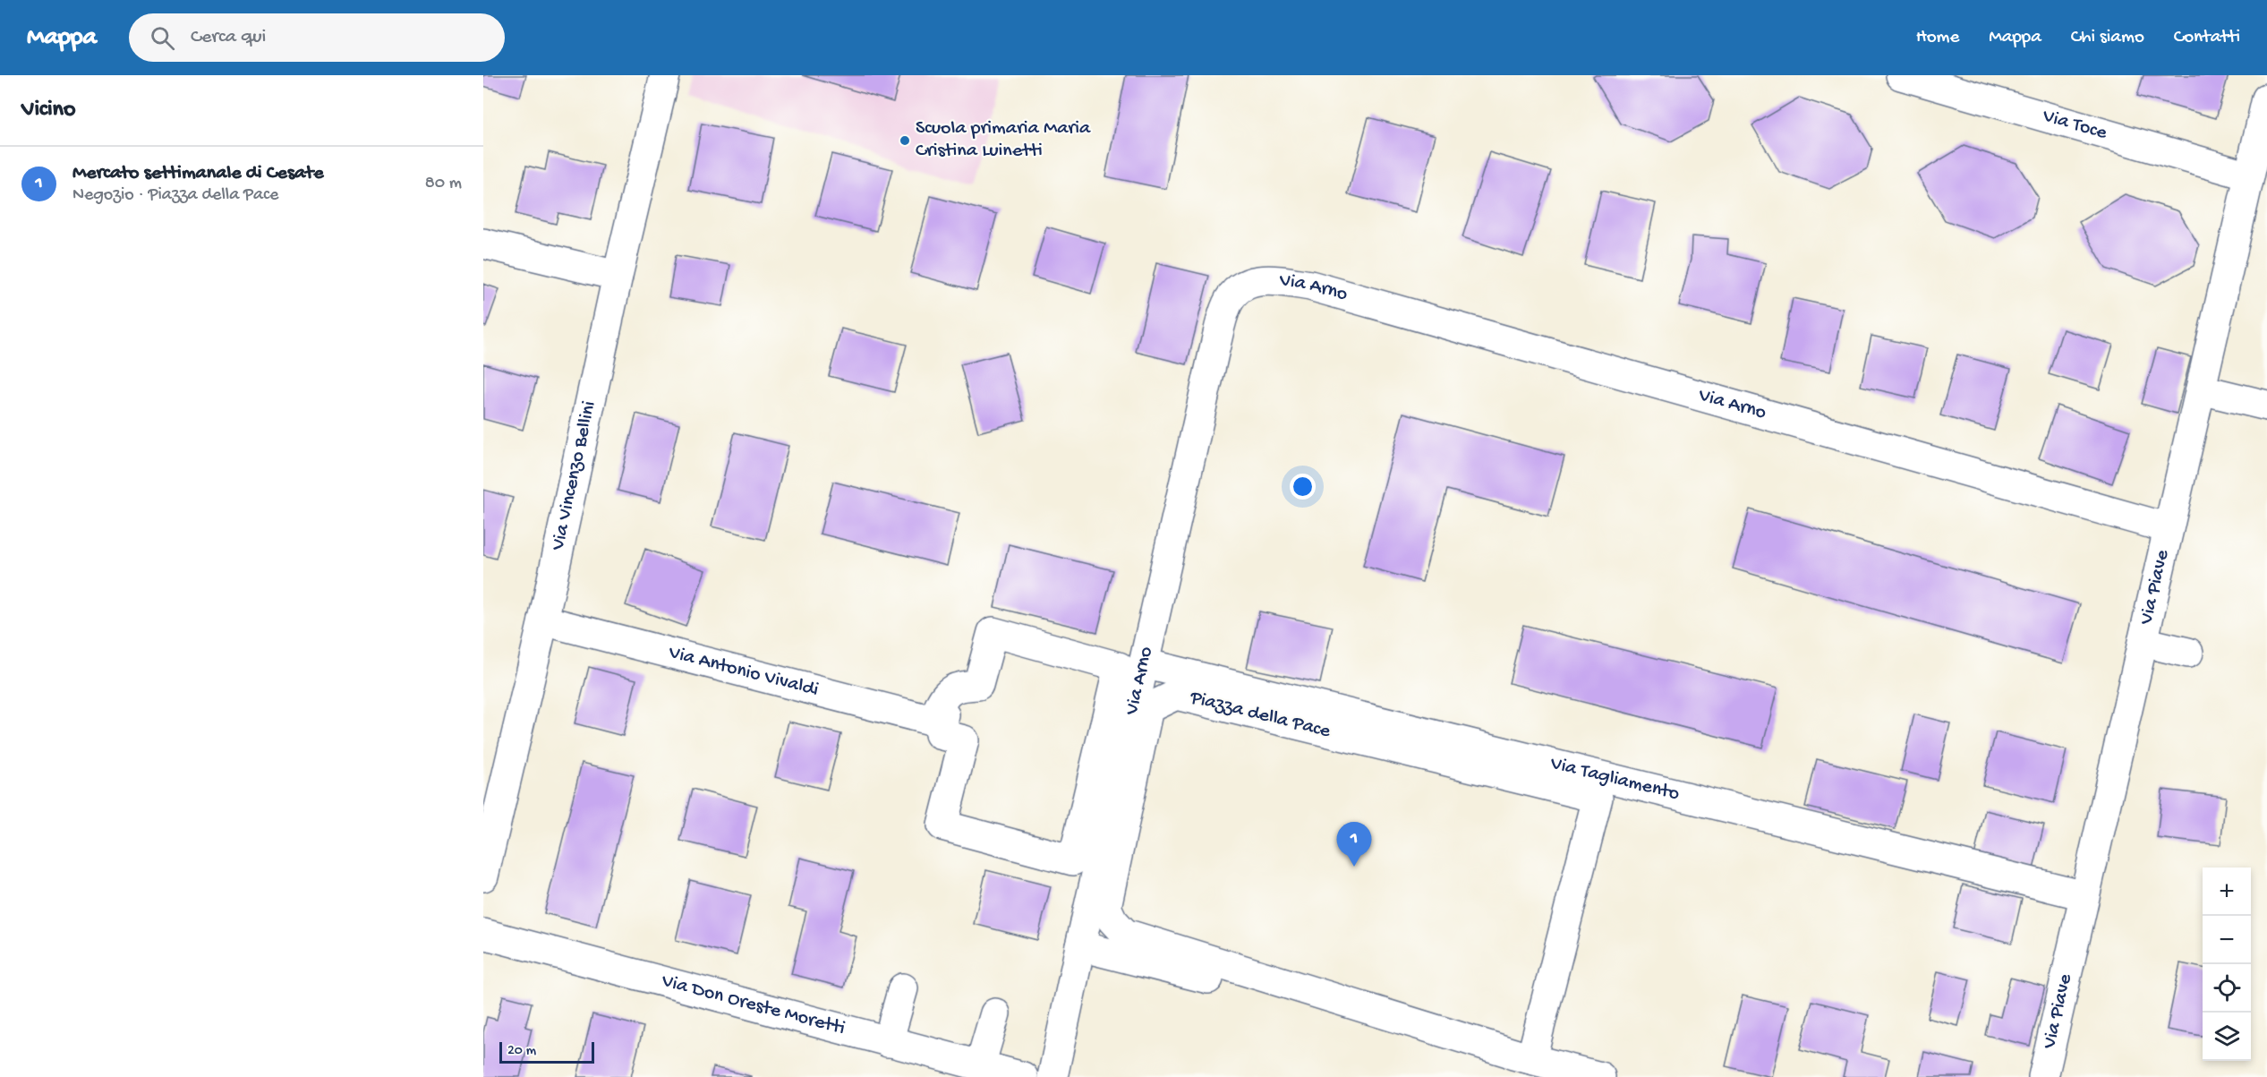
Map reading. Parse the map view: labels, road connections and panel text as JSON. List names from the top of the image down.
{
  "streets": {
    "street": [
      "Via Toce",
      "Via Arno",
      "Via Vincenzo Bellini",
      "Via Piave",
      "Via Antonio Vivaldi",
      "Piazza della Pace",
      "Via Tagliamento",
      "Via Don Oreste Moretti"
    ]
  },
  "crossings": [
    ["Via Toce", "Via Piave"],
    ["Via Arno", "Via Piave"],
    ["Via Arno", "Via Tagliamento"],
    ["Via Vincenzo Bellini", "Via Antonio Vivaldi"],
    ["Via Piave", "Via Tagliamento"]
  ],
  "places": ["Scuola primaria Maria Cristina Luinetti"],
  "scale_bar": "20 m",
  "page": {
    "header": "Mappa",
    "search": "Cerca qui",
    "nav": [
      "Home",
      "Mappa",
      "Chi siamo",
      "Contatti"
    ],
    "heading": "Vicino",
    "list": [
      {
        "mark": "1",
        "name": "Mercato settimanale di Cesate",
        "note": "Negozio · Piazza della Pace",
        "value": "80 m"
      }
    ],
    "pins": "1",
    "map_buttons": ["+", "−"],
    "scale": "20 m"
  }
}
